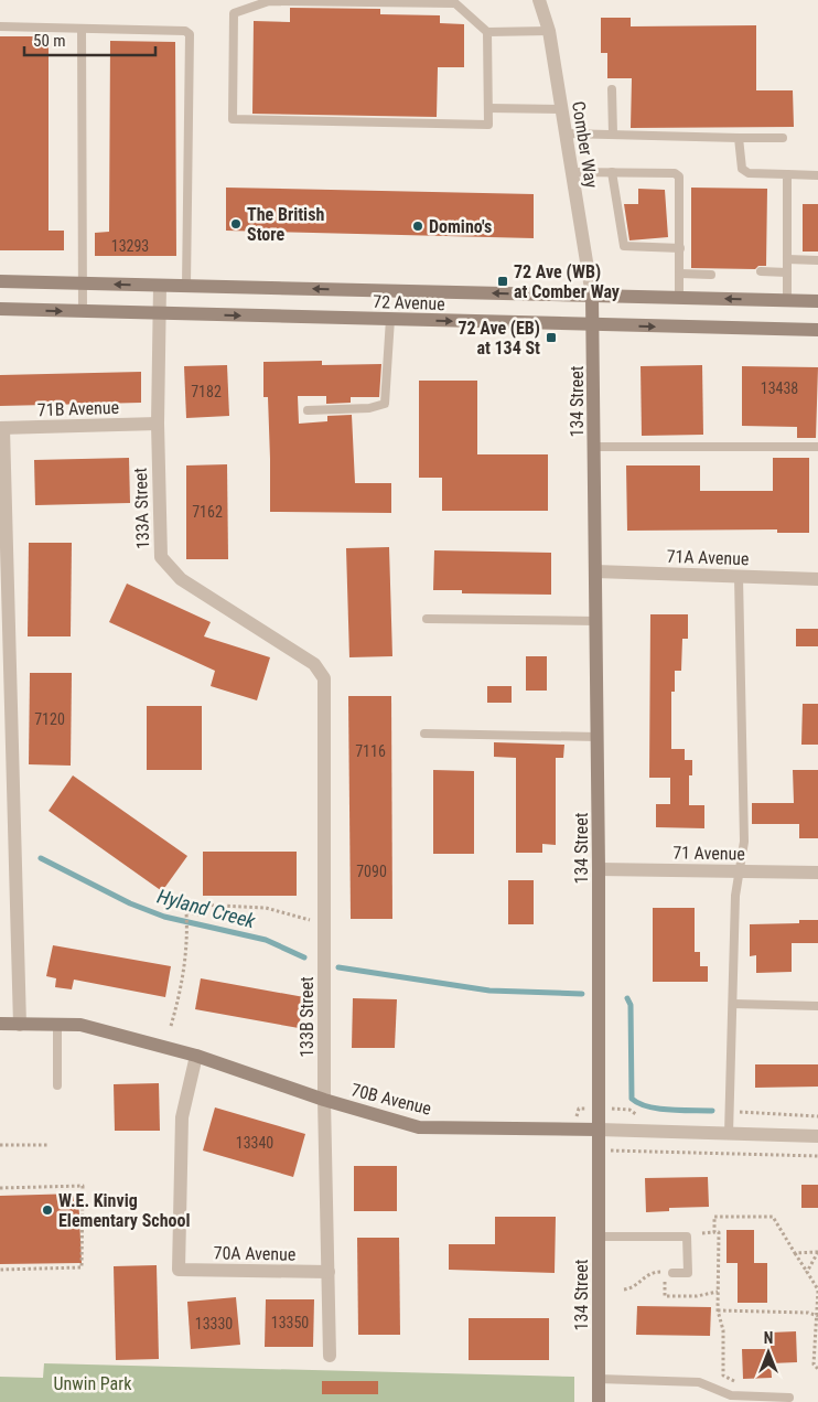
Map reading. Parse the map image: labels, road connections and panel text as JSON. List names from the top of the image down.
{
  "streets": {
    "street": [
      "Comber Way",
      "72 Avenue",
      "134 Street",
      "71B Avenue",
      "133A Street",
      "71A Avenue",
      "71 Avenue",
      "133B Street",
      "70B Avenue",
      "70A Avenue"
    ]
  },
  "crossings": [
    ["Comber Way", "72 Avenue"],
    ["Comber Way", "134 Street"],
    ["72 Avenue", "134 Street"],
    ["72 Avenue", "133A Street"],
    ["134 Street", "71A Avenue"],
    ["134 Street", "71 Avenue"],
    ["134 Street", "70B Avenue"],
    ["71B Avenue", "133A Street"],
    ["133A Street", "133B Street"],
    ["133B Street", "70B Avenue"],
    ["133B Street", "70A Avenue"],
    ["70B Avenue", "70A Avenue"]
  ],
  "water": ["Hyland Creek"],
  "parks": ["Unwin Park"],
  "places": {
    "other": ["The British Store", "Domino's", "W.E. Kinvig Elementary School"],
    "transit": ["72 Ave (WB) at Comber Way", "72 Ave (EB) at 134 St"]
  },
  "house_numbers": [
    "13293",
    "13438",
    "7182",
    "7162",
    "7120",
    "7116",
    "7090",
    "13340",
    "13350",
    "13330"
  ],
  "scale_bar": "50 m",
  "north": "top"
}
